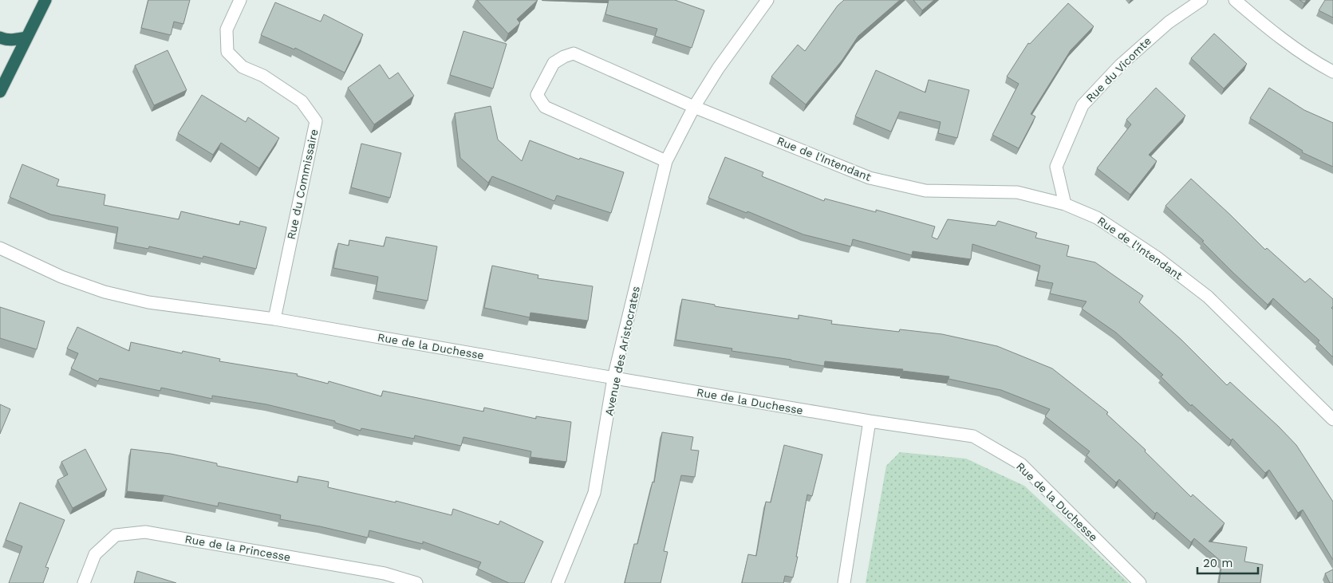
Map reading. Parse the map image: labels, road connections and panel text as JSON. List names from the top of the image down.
{
  "streets": {
    "street": [
      "Rue du Vicomte",
      "Rue de l'Intendant",
      "Rue du Commissaire",
      "Rue de la Duchesse",
      "Avenue des Aristocrates",
      "Rue de la Princesse"
    ]
  },
  "crossings": [
    ["Rue du Vicomte", "Rue de l'Intendant"],
    ["Rue de l'Intendant", "Avenue des Aristocrates"],
    ["Rue du Commissaire", "Rue de la Duchesse"],
    ["Rue de la Duchesse", "Avenue des Aristocrates"]
  ],
  "scale_bar": "20 m"
}
